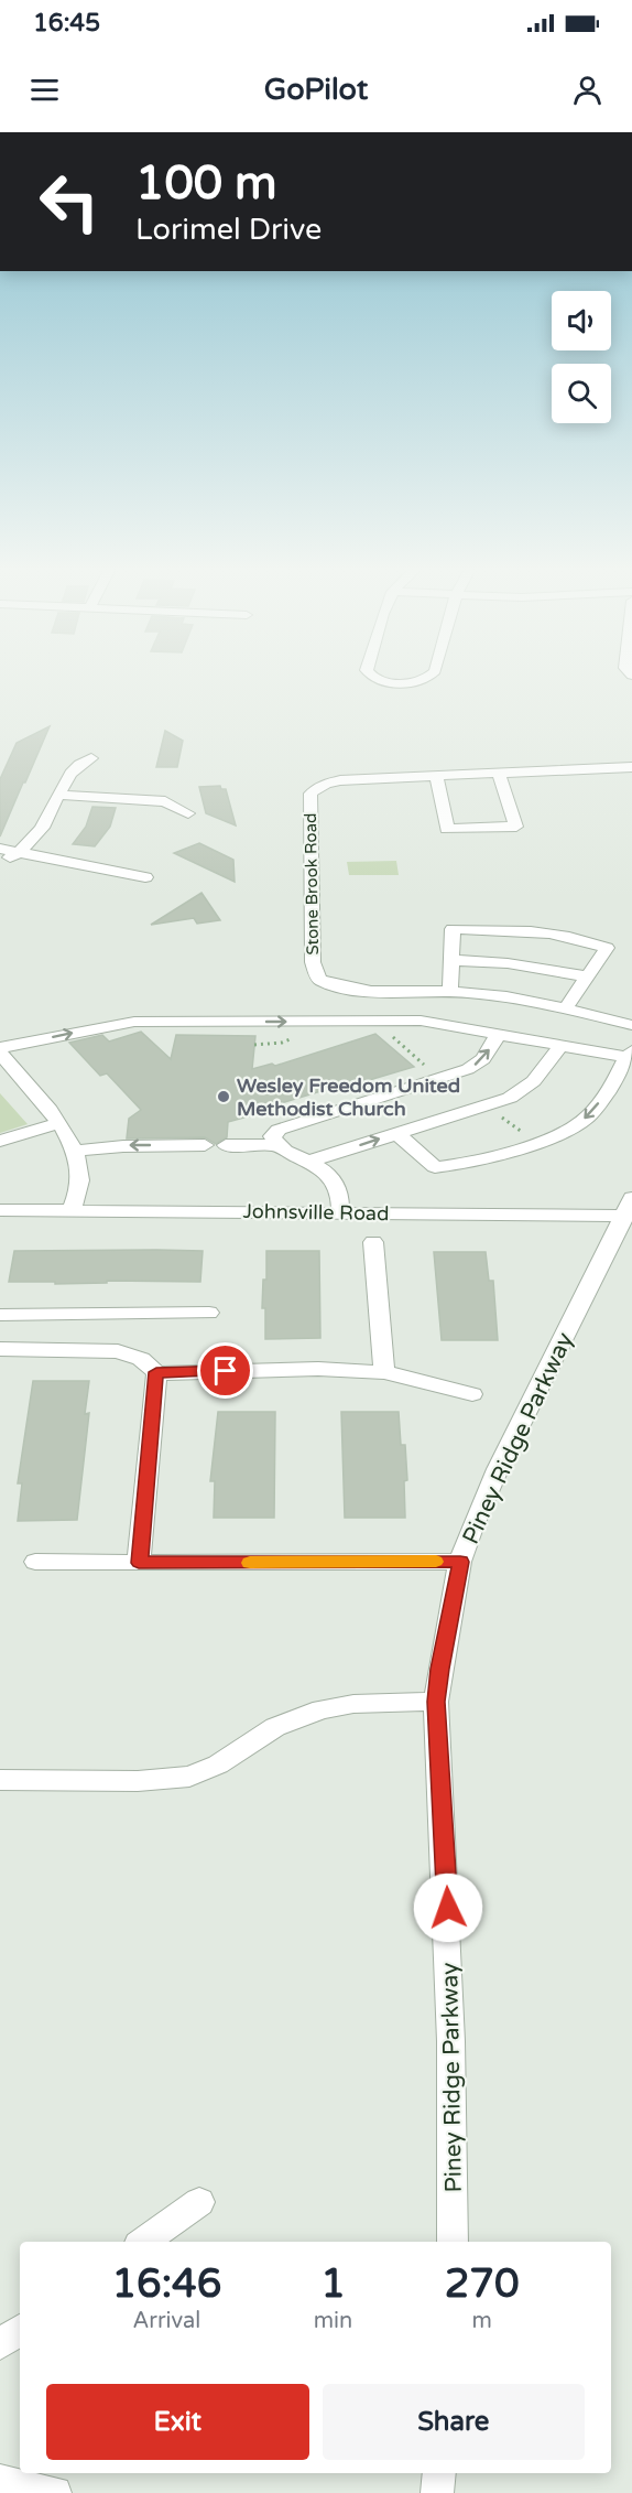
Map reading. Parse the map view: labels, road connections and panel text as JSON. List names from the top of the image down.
{
  "streets": {
    "street": ["Stone Brook Road", "Johnsville Road", "Piney Ridge Parkway"]
  },
  "crossings": [
    ["Johnsville Road", "Piney Ridge Parkway"]
  ],
  "places": ["Wesley Freedom United Methodist Church"],
  "page": {
    "status": "16:45",
    "header": "GoPilot",
    "turn": ["100 m", "Lorimel Drive"],
    "eta": [
      "16:46",
      "Arrival",
      "1",
      "min",
      "270",
      "m"
    ],
    "buttons": ["Exit", "Share"]
  }
}
